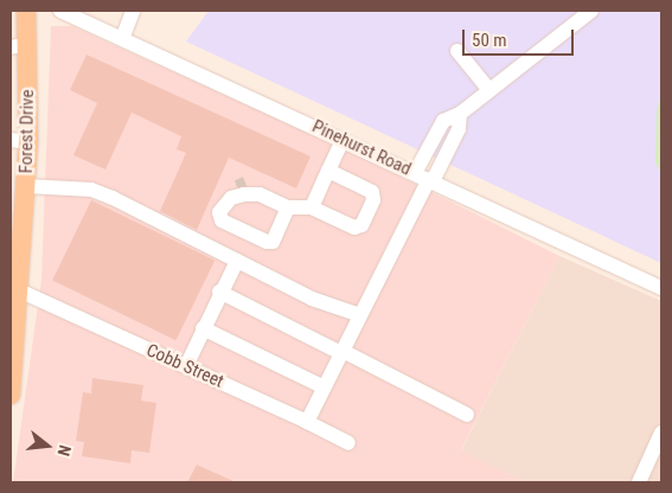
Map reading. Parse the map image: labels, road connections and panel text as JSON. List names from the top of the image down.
{
  "streets": {
    "main road": ["Forest Drive"],
    "street": ["Pinehurst Road", "Cobb Street"]
  },
  "crossings": [
    ["Forest Drive", "Cobb Street"]
  ],
  "scale_bar": "50 m",
  "north": "right"
}
